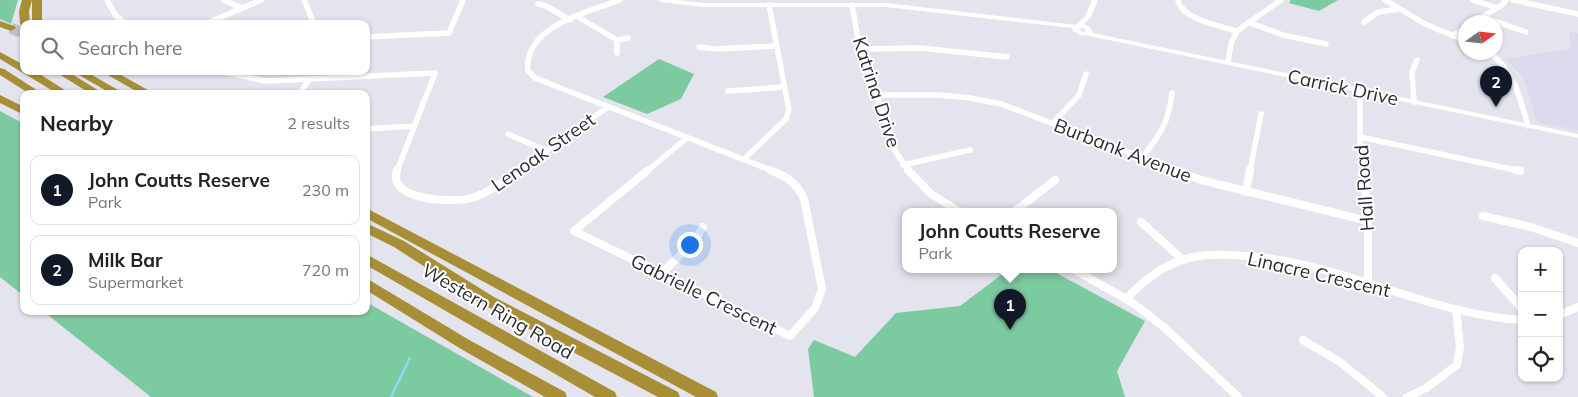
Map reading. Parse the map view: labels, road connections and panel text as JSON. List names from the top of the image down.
{
  "streets": {
    "highway": ["Western Ring Road"],
    "street": [
      "Carrick Drive",
      "Katrina Drive",
      "Burbank Avenue",
      "Lenoak Street",
      "Hall Road",
      "Linacre Crescent",
      "Gabrielle Crescent"
    ]
  },
  "crossings": [
    ["Carrick Drive", "Hall Road"],
    ["Katrina Drive", "Burbank Avenue"],
    ["Burbank Avenue", "Hall Road"],
    ["Hall Road", "Linacre Crescent"]
  ],
  "north": "right",
  "page": {
    "search": "Search here",
    "pins": ["2", "1"],
    "heading": ["Nearby", "2 results"],
    "list": [
      {
        "mark": "1",
        "name": "John Coutts Reserve",
        "note": "Park",
        "value": "230 m"
      },
      {
        "mark": "2",
        "name": "Milk Bar",
        "note": "Supermarket",
        "value": "720 m"
      }
    ],
    "popup": ["John Coutts Reserve", "Park"],
    "map_buttons": ["+", "−"]
  }
}
